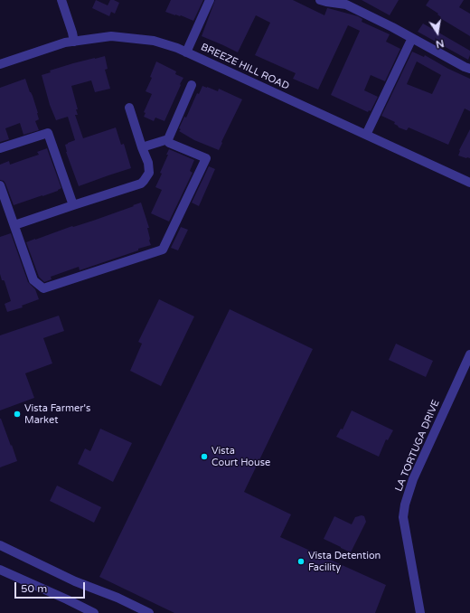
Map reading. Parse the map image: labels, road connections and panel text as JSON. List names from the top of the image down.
{
  "streets": {
    "street": ["BREEZE HILL ROAD", "LA TORTUGA DRIVE"]
  },
  "places": ["Vista Farmer's Market", "Vista Court House", "Vista Detention Facility"],
  "scale_bar": "50 m",
  "north": "bottom"
}
